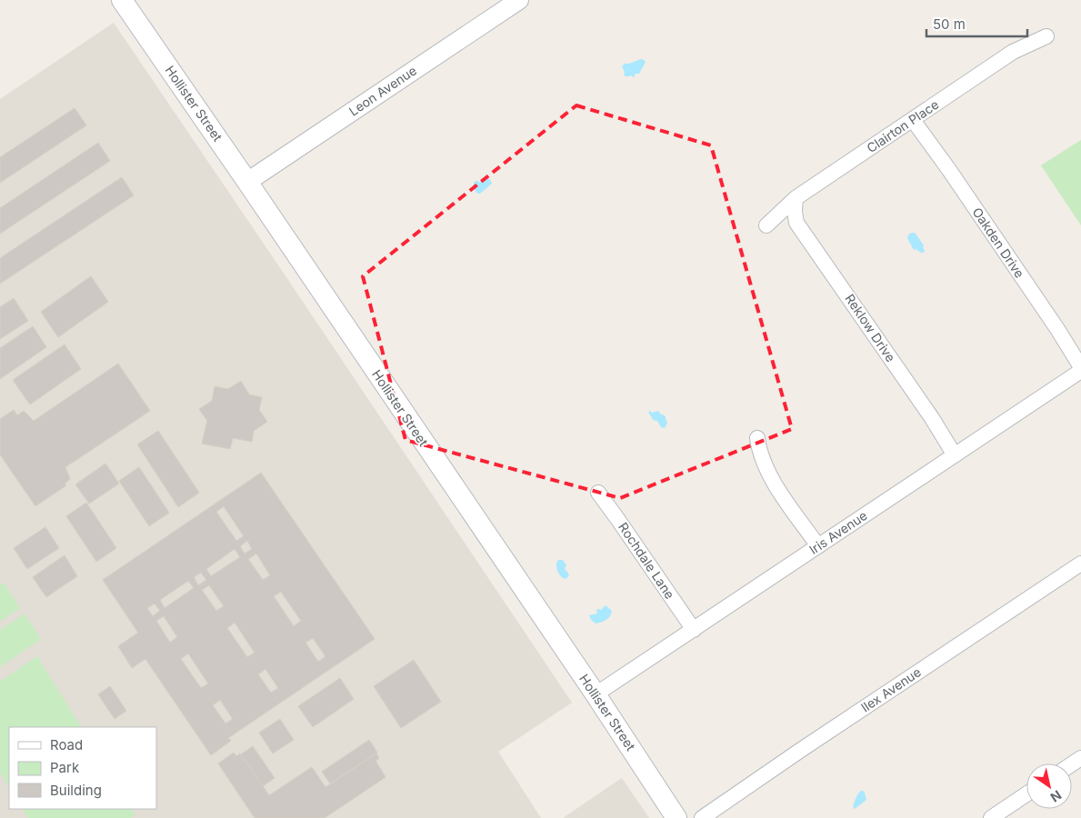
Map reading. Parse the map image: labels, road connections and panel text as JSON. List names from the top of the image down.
{
  "streets": {
    "main road": ["Hollister Street"],
    "street": [
      "Leon Avenue",
      "Clairton Place",
      "Oakden Drive",
      "Reklow Drive",
      "Iris Avenue",
      "Rochdale Lane",
      "Ilex Avenue"
    ]
  },
  "crossings": [
    ["Leon Avenue", "Hollister Street"],
    ["Hollister Street", "Iris Avenue"],
    ["Clairton Place", "Oakden Drive"],
    ["Clairton Place", "Reklow Drive"],
    ["Reklow Drive", "Iris Avenue"],
    ["Iris Avenue", "Rochdale Lane"]
  ],
  "legend": ["Road", "Park", "Building"],
  "scale_bar": "50 m",
  "north": "bottom right"
}
